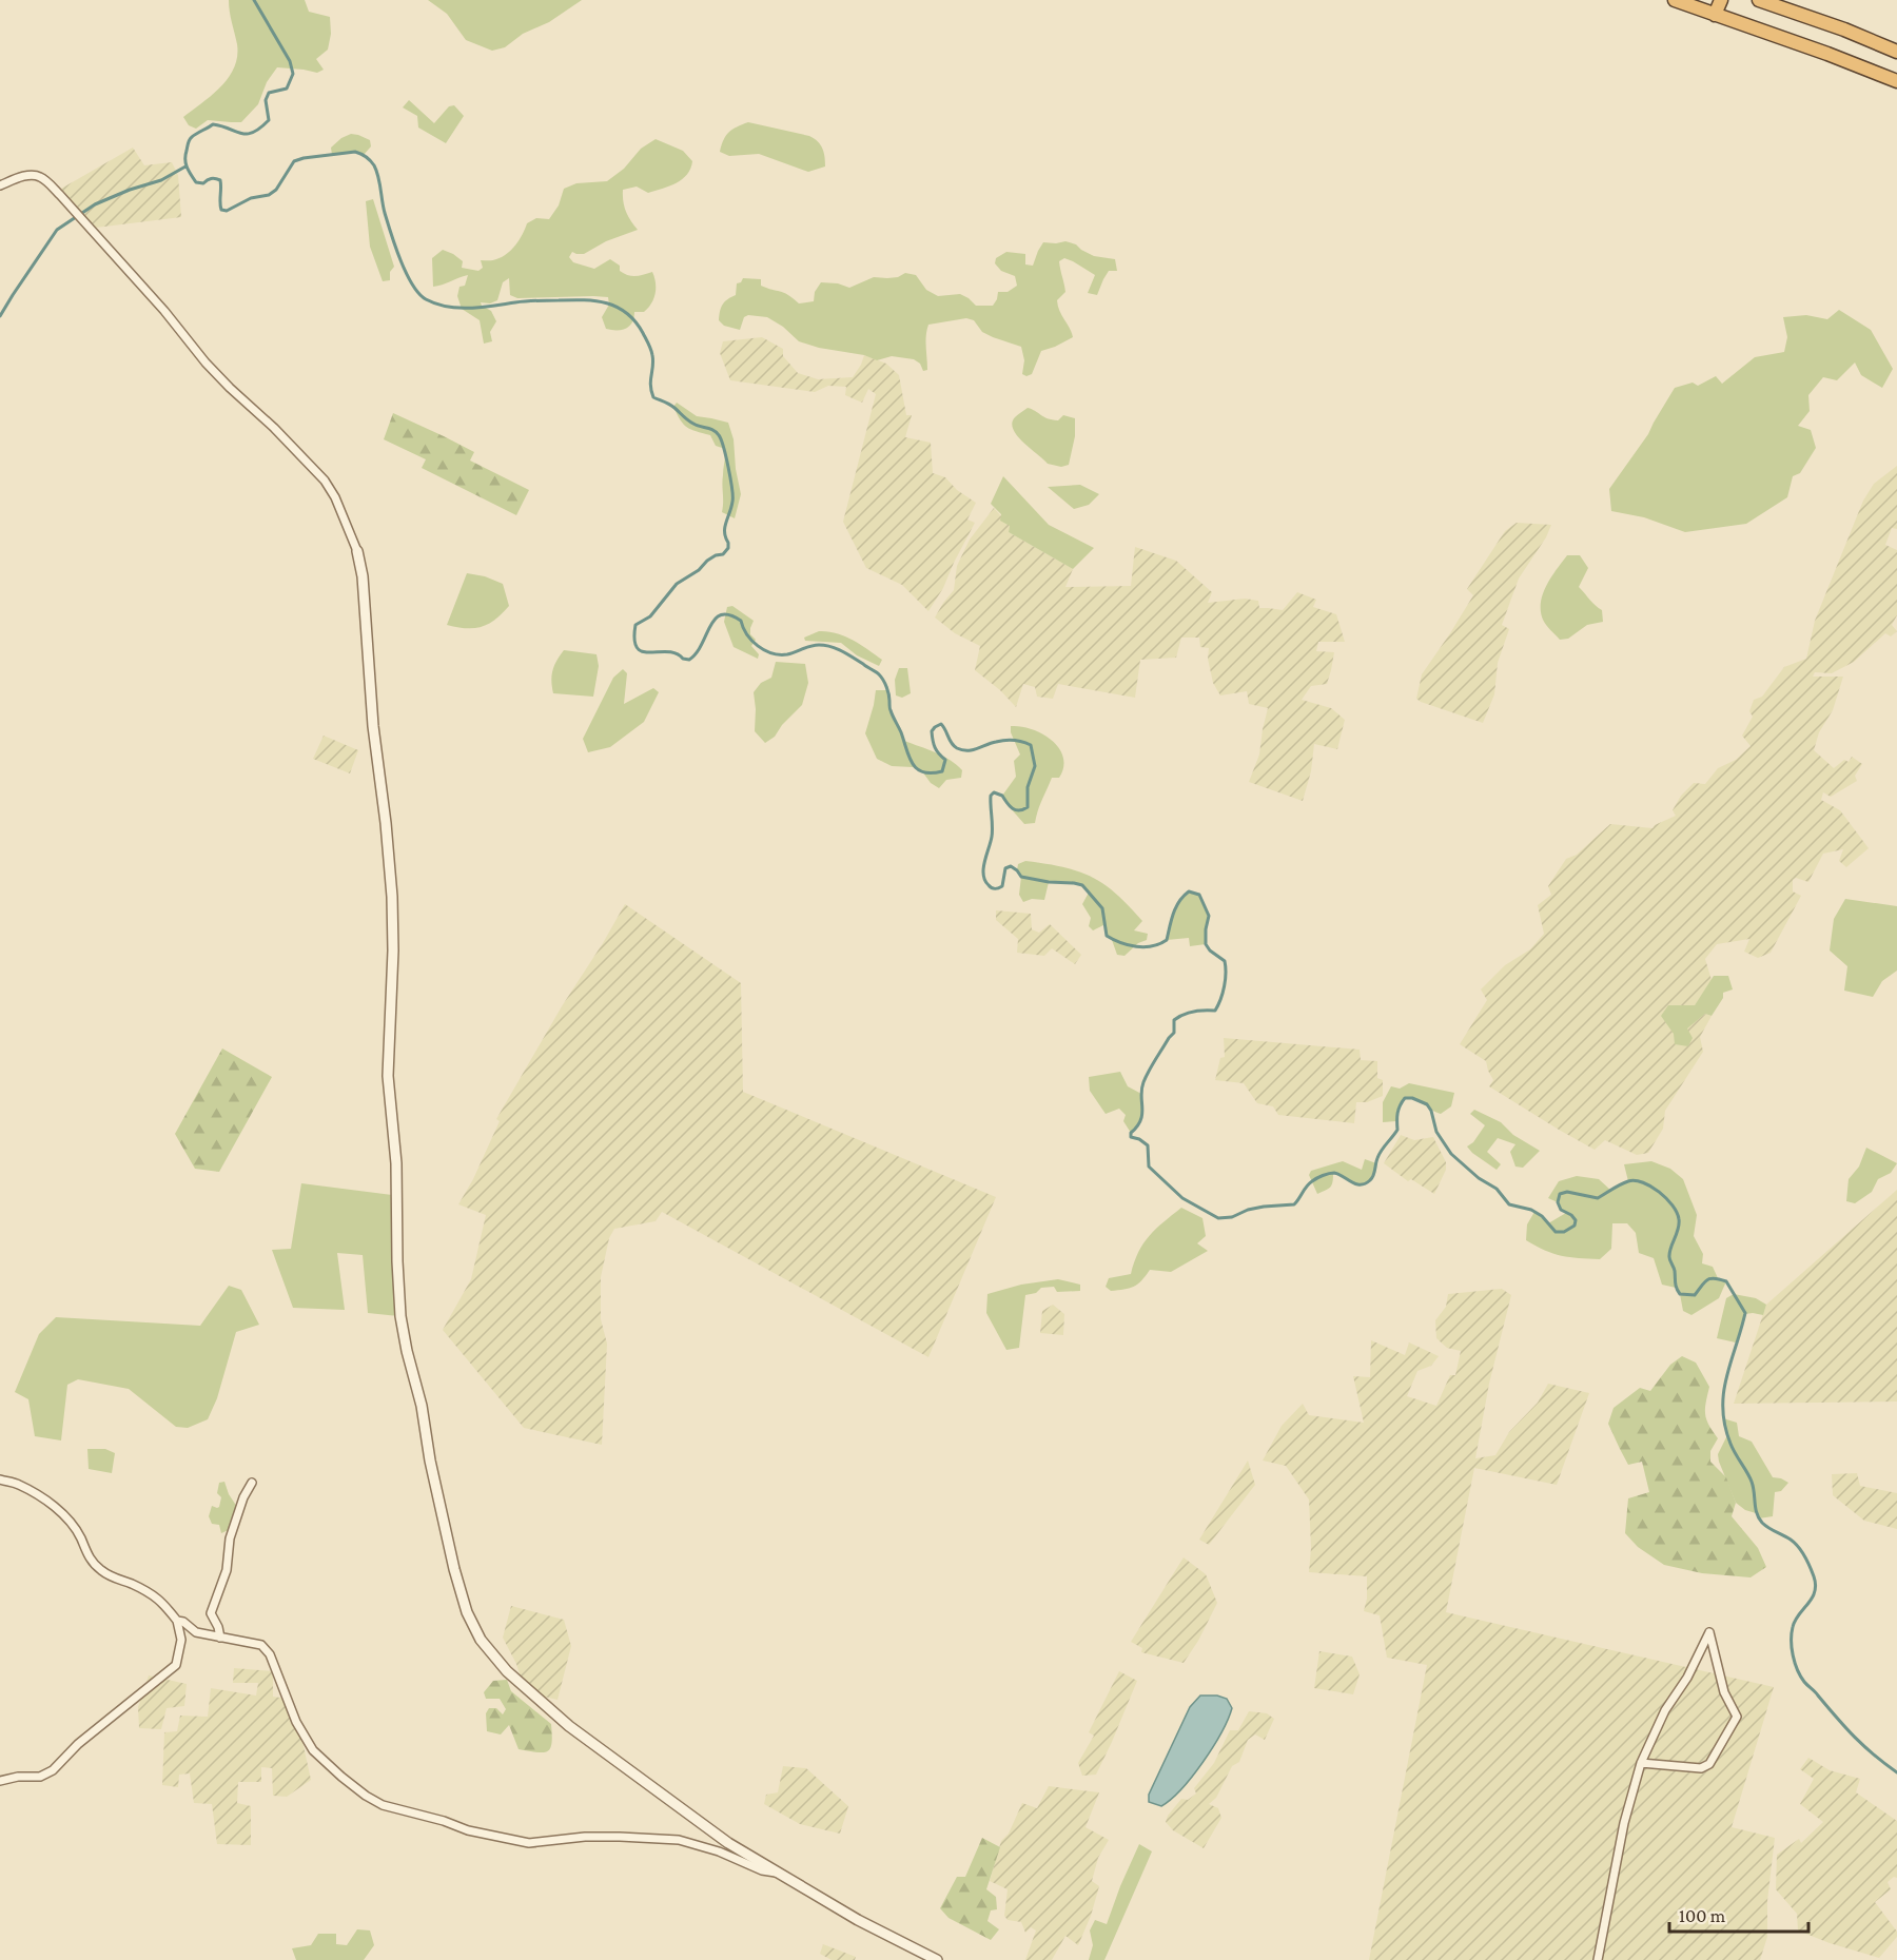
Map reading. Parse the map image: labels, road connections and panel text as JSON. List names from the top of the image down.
{
  "scale_bar": "100 m"
}
